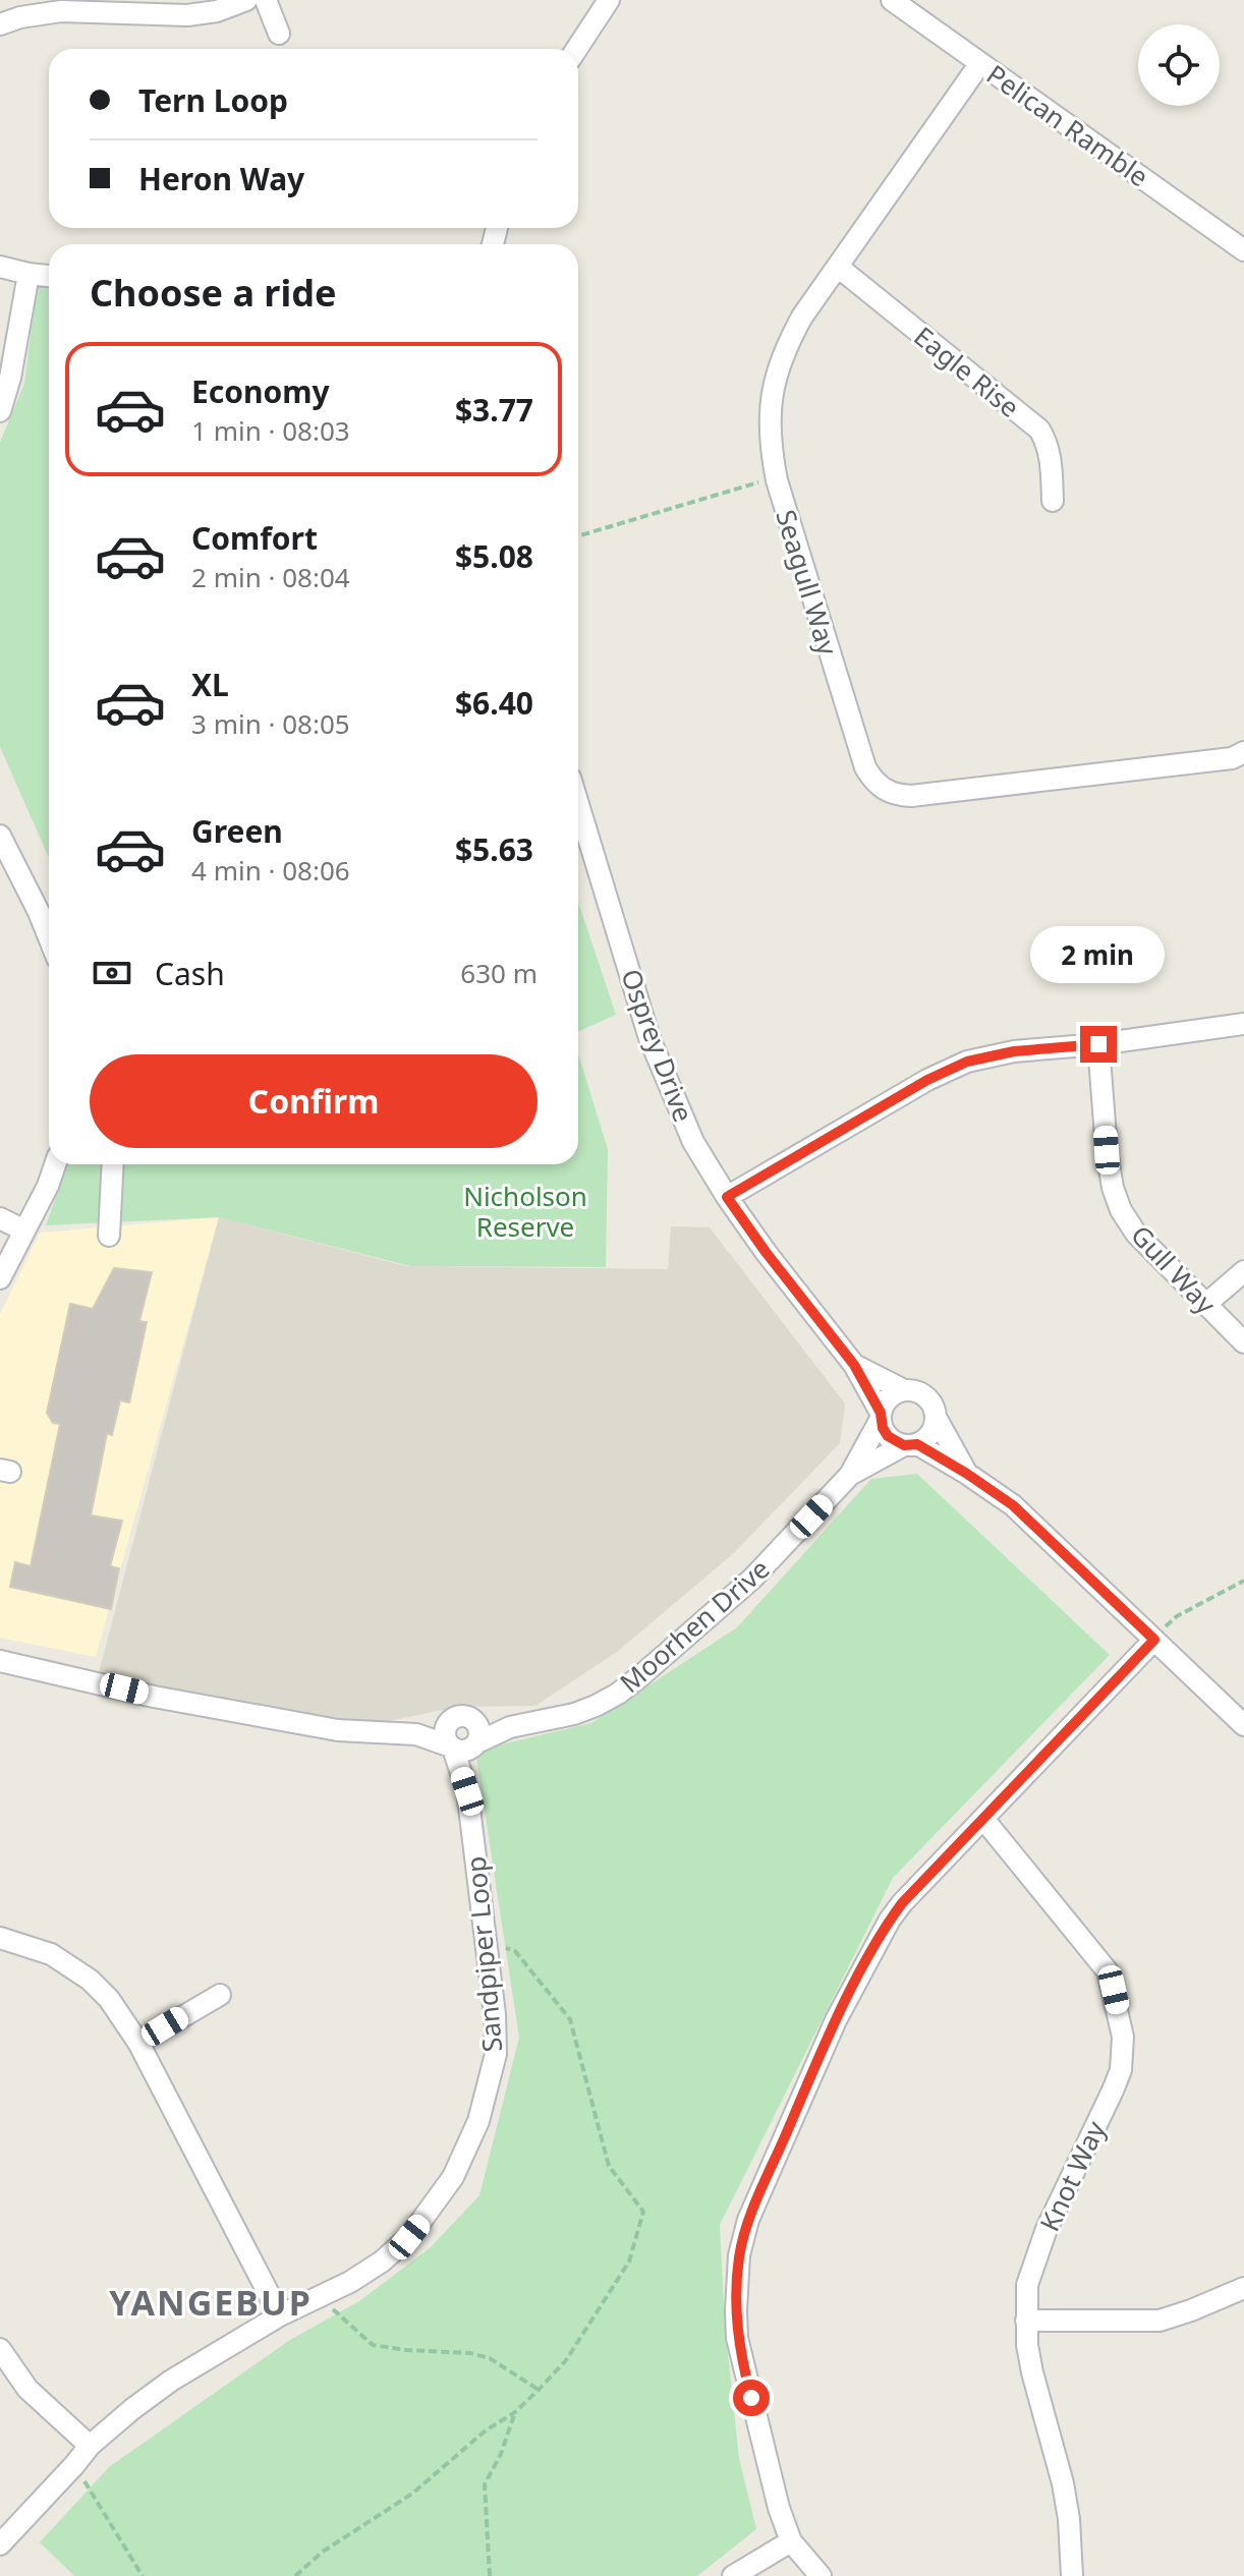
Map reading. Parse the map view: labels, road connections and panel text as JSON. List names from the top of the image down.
{
  "streets": {
    "street": [
      "Pelican Ramble",
      "Eagle Rise",
      "Seagull Way",
      "Osprey Drive",
      "Gull Way",
      "Moorhen Drive",
      "Sandpiper Loop",
      "Knot Way"
    ]
  },
  "crossings": [
    ["Pelican Ramble", "Seagull Way"],
    ["Eagle Rise", "Seagull Way"],
    ["Osprey Drive", "Moorhen Drive"],
    ["Moorhen Drive", "Sandpiper Loop"]
  ],
  "districts": ["YANGEBUP"],
  "parks": ["Nicholson Reserve"],
  "page": {
    "banner": ["Tern Loop", "Heron Way"],
    "heading": "Choose a ride",
    "list": [
      {
        "name": "Economy",
        "note": "1 min · 08:03",
        "value": "$3.77"
      },
      {
        "name": "Comfort",
        "note": "2 min · 08:04",
        "value": "$5.08"
      },
      {
        "name": "XL",
        "note": "3 min · 08:05",
        "value": "$6.40"
      },
      {
        "name": "Green",
        "note": "4 min · 08:06",
        "value": "$5.63"
      }
    ],
    "bubble": "2 min",
    "pay": ["Cash", "630 m"],
    "buttons": "Confirm"
  }
}
